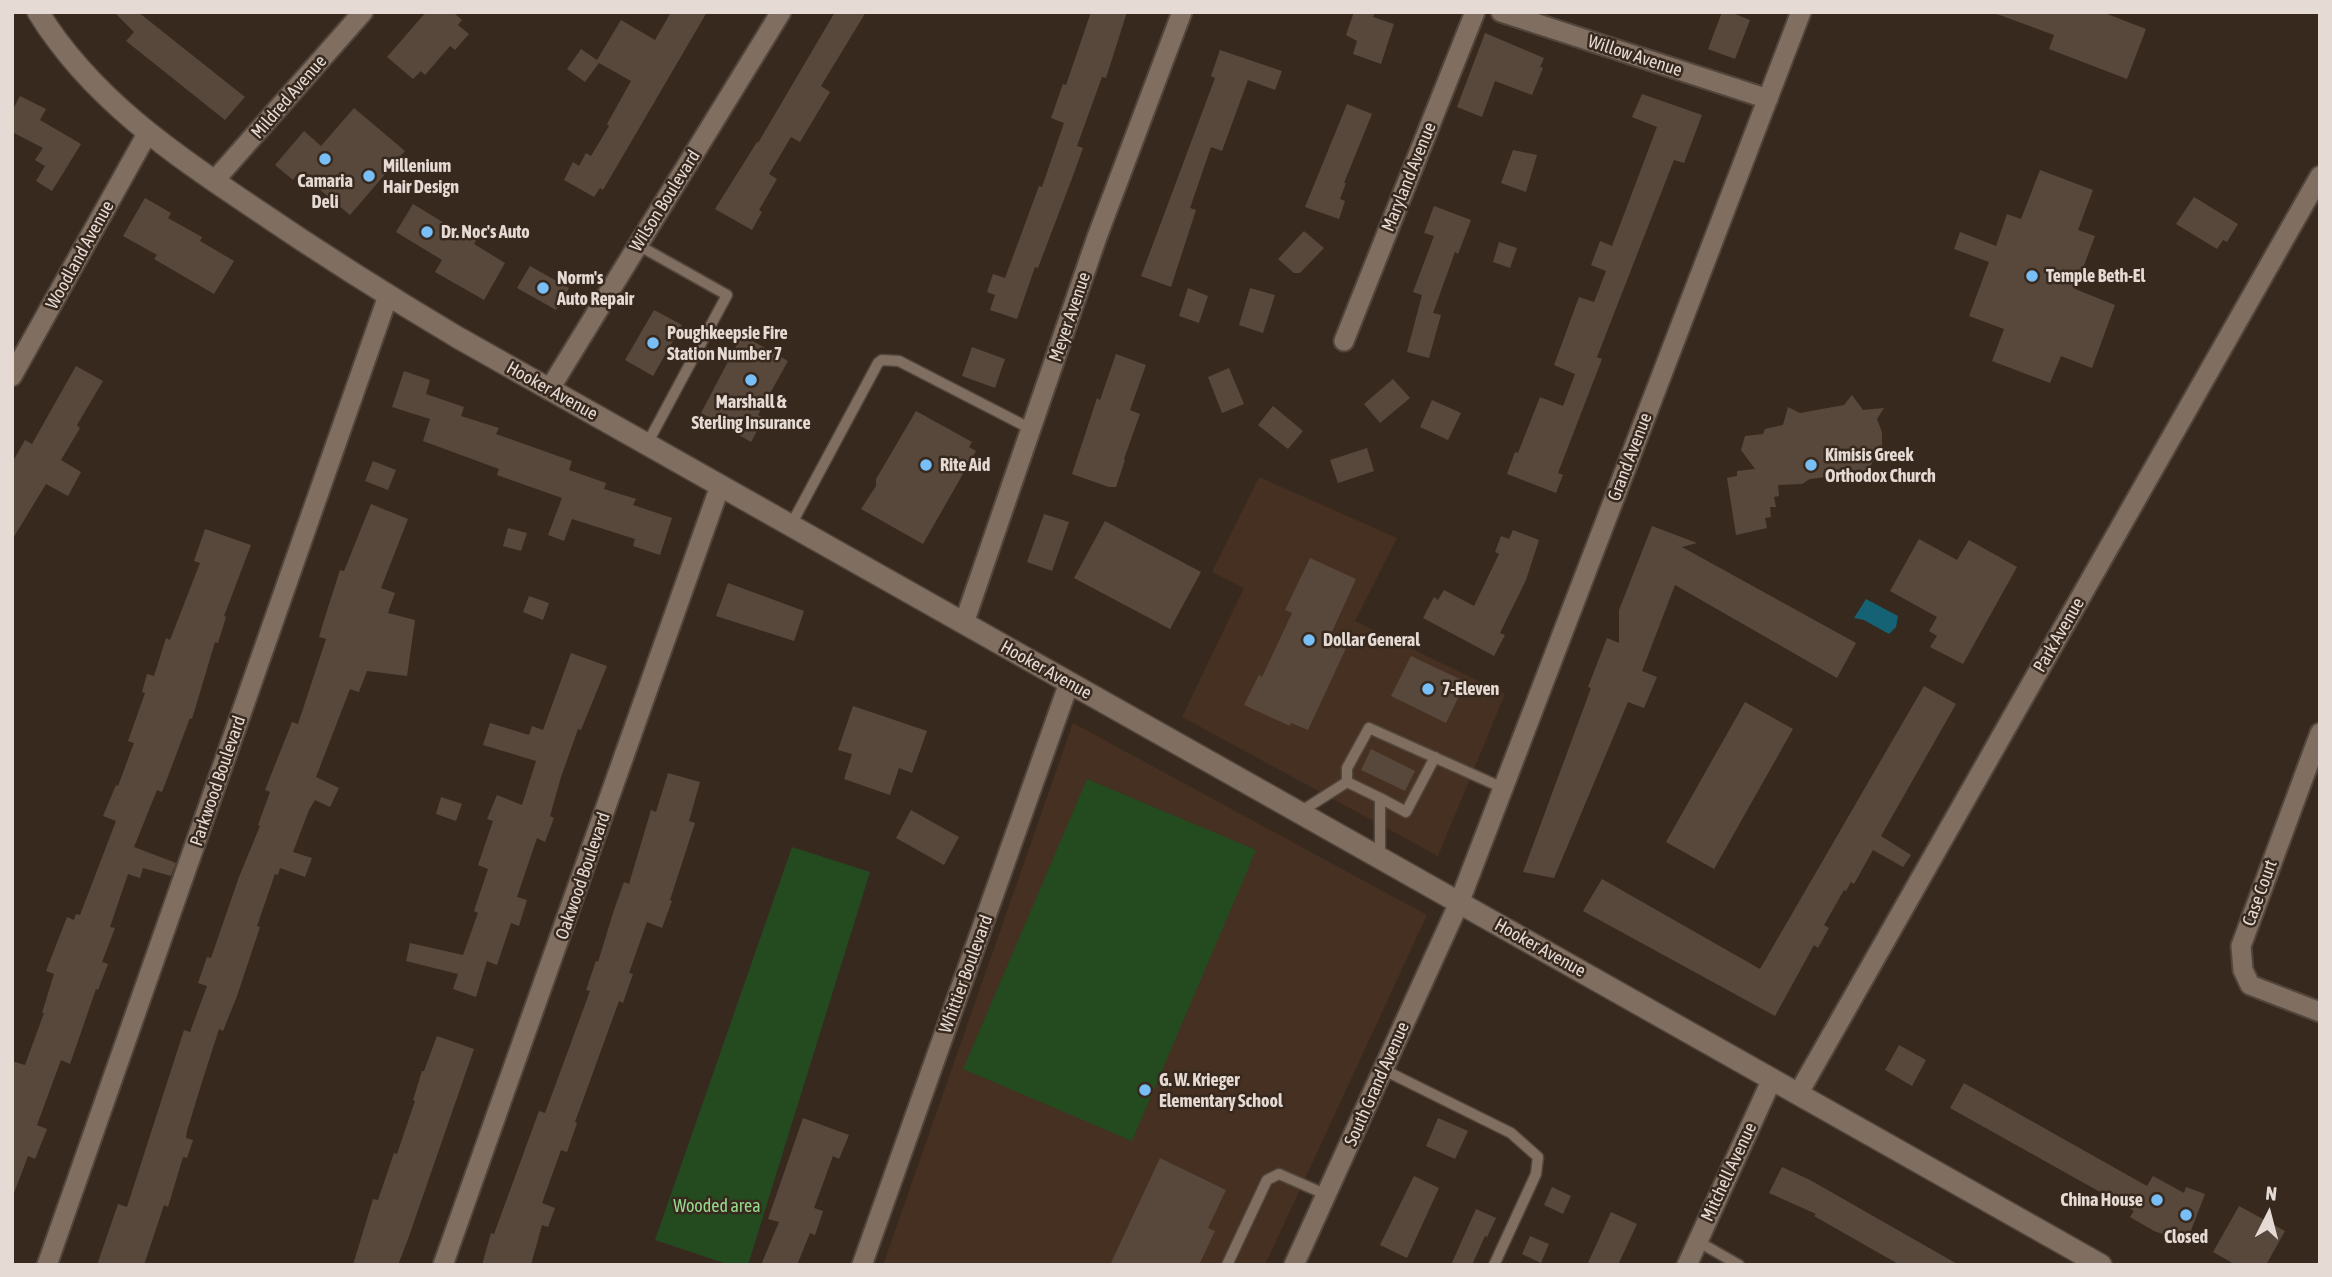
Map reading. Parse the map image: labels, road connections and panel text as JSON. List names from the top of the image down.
{
  "streets": {
    "street": [
      "Willow Avenue",
      "Mildred Avenue",
      "Maryland Avenue",
      "Wilson Boulevard",
      "Woodland Avenue",
      "Meyer Avenue",
      "Hooker Avenue",
      "Grand Avenue",
      "Park Avenue",
      "Parkwood Boulevard",
      "Oakwood Boulevard",
      "Case Court",
      "Whittier Boulevard",
      "South Grand Avenue",
      "Mitchell Avenue"
    ]
  },
  "crossings": [
    ["Willow Avenue", "Grand Avenue"],
    ["Mildred Avenue", "Hooker Avenue"],
    ["Wilson Boulevard", "Hooker Avenue"],
    ["Woodland Avenue", "Hooker Avenue"],
    ["Meyer Avenue", "Hooker Avenue"],
    ["Hooker Avenue", "Grand Avenue"],
    ["Hooker Avenue", "Park Avenue"],
    ["Hooker Avenue", "Parkwood Boulevard"],
    ["Hooker Avenue", "Oakwood Boulevard"],
    ["Hooker Avenue", "Whittier Boulevard"],
    ["Hooker Avenue", "South Grand Avenue"],
    ["Hooker Avenue", "Mitchell Avenue"],
    ["Grand Avenue", "South Grand Avenue"]
  ],
  "parks": ["Wooded area"],
  "places": [
    "Camaria Deli",
    "Millenium Hair Design",
    "Dr. Noc's Auto",
    "Temple Beth-El",
    "Norm's Auto Repair",
    "Poughkeepsie Fire Station Number 7",
    "Marshall & Sterling Insurance",
    "Rite Aid",
    "Kimisis Greek Orthodox Church",
    "Dollar General",
    "7-Eleven",
    "G. W. Krieger Elementary School",
    "China House",
    "Closed"
  ],
  "north": "top"
}
